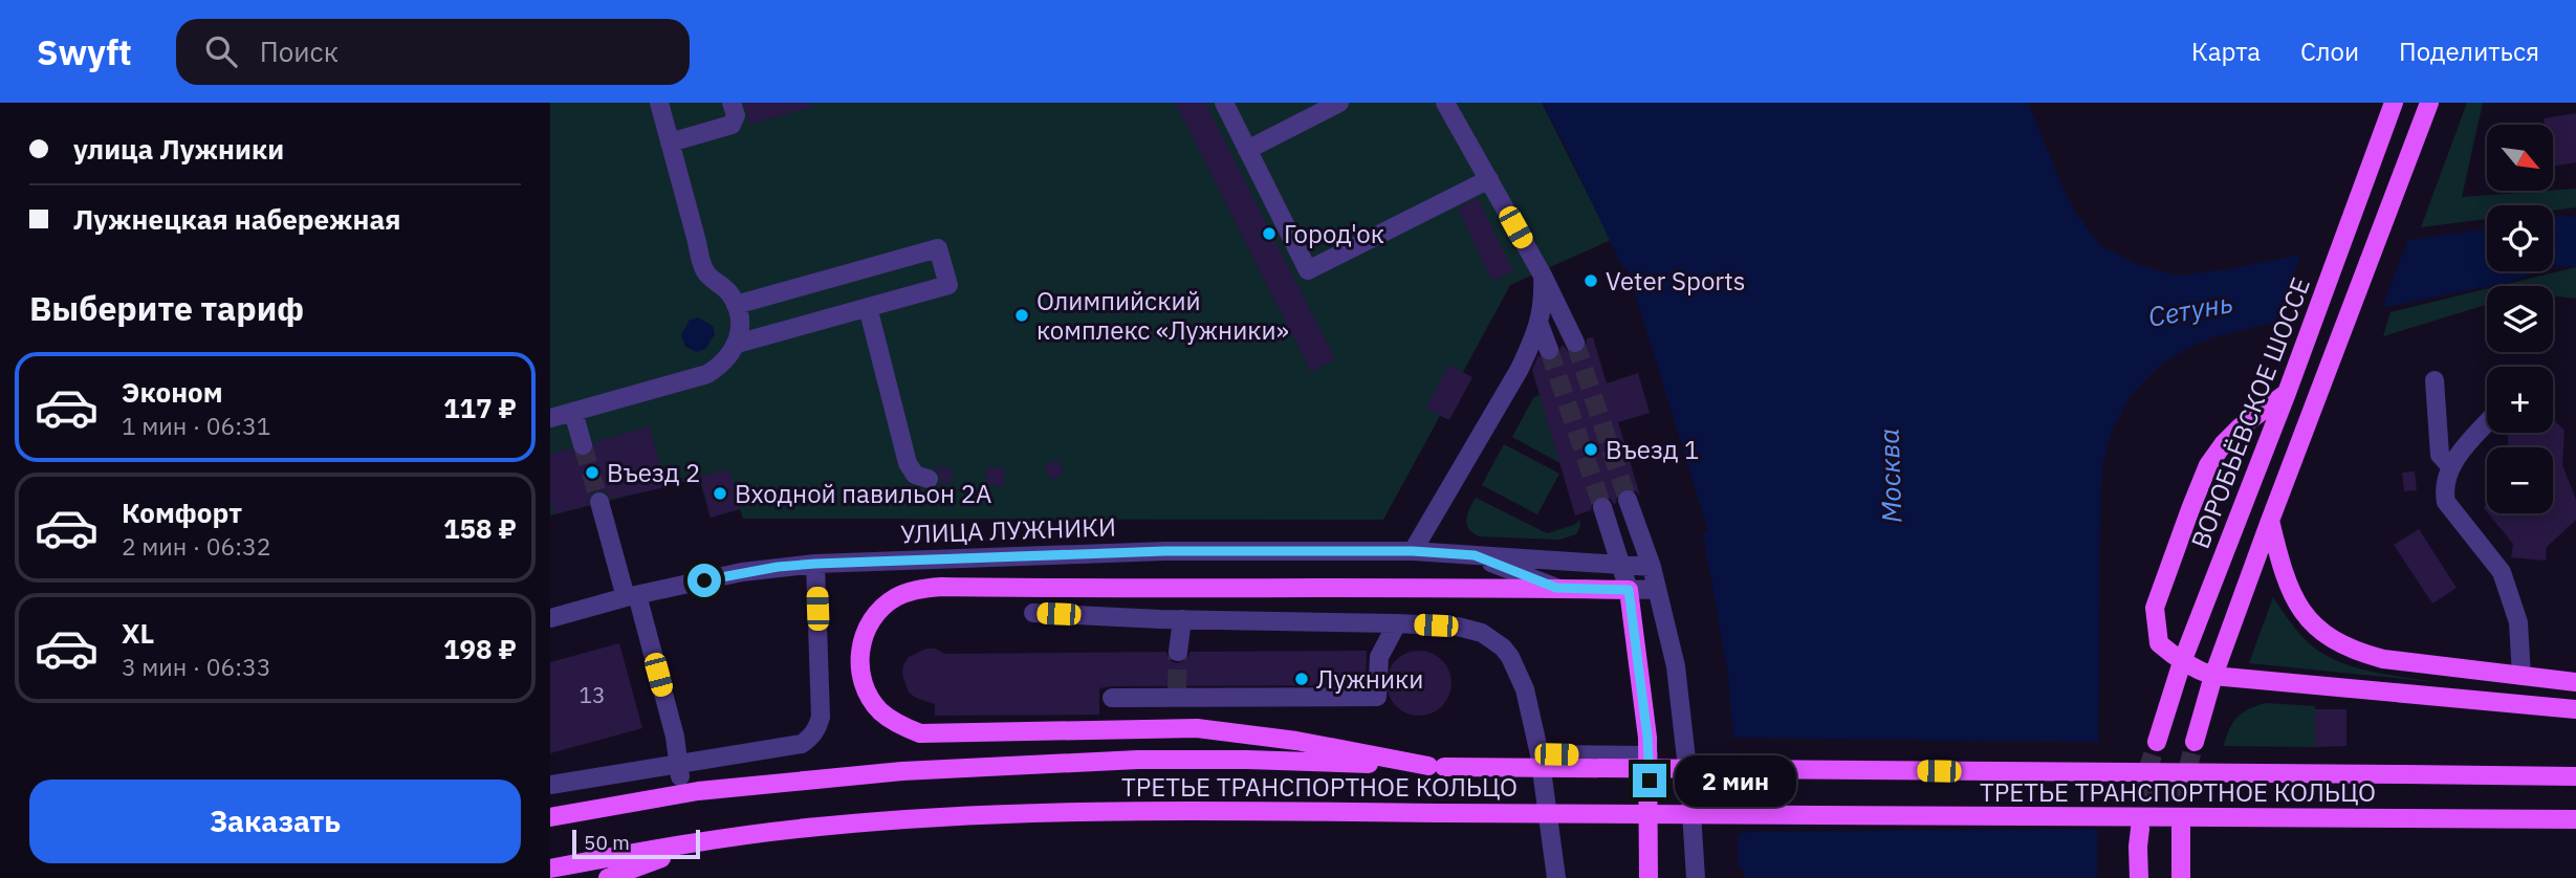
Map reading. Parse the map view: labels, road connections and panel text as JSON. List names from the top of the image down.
{
  "streets": {
    "main road": ["ВОРОБЬЁВСКОЕ ШОССЕ", "ТРЕТЬЕ ТРАНСПОРТНОЕ КОЛЬЦО"],
    "street": ["УЛИЦА ЛУЖНИКИ"]
  },
  "water": ["Сетунь", "Москва"],
  "places": [
    "Город'ок",
    "Veter Sports",
    "Олимпийский комплекс «Лужники»",
    "Въезд 1",
    "Въезд 2",
    "Входной павильон 2A",
    "Лужники"
  ],
  "house_numbers": ["13"],
  "scale_bar": "50 m",
  "north": "bottom right",
  "page": {
    "header": "Swyft",
    "search": "Поиск",
    "nav": ["Карта", "Слои", "Поделиться"],
    "banner": ["улица Лужники", "Лужнецкая набережная"],
    "map_buttons": ["+", "−"],
    "heading": "Выберите тариф",
    "list": [
      {
        "name": "Эконом",
        "note": "1 мин · 06:31",
        "value": "117 ₽"
      },
      {
        "name": "Комфорт",
        "note": "2 мин · 06:32",
        "value": "158 ₽"
      },
      {
        "name": "XL",
        "note": "3 мин · 06:33",
        "value": "198 ₽"
      }
    ],
    "bubble": "2 мин",
    "buttons": "Заказать",
    "scale": "50 m"
  }
}
